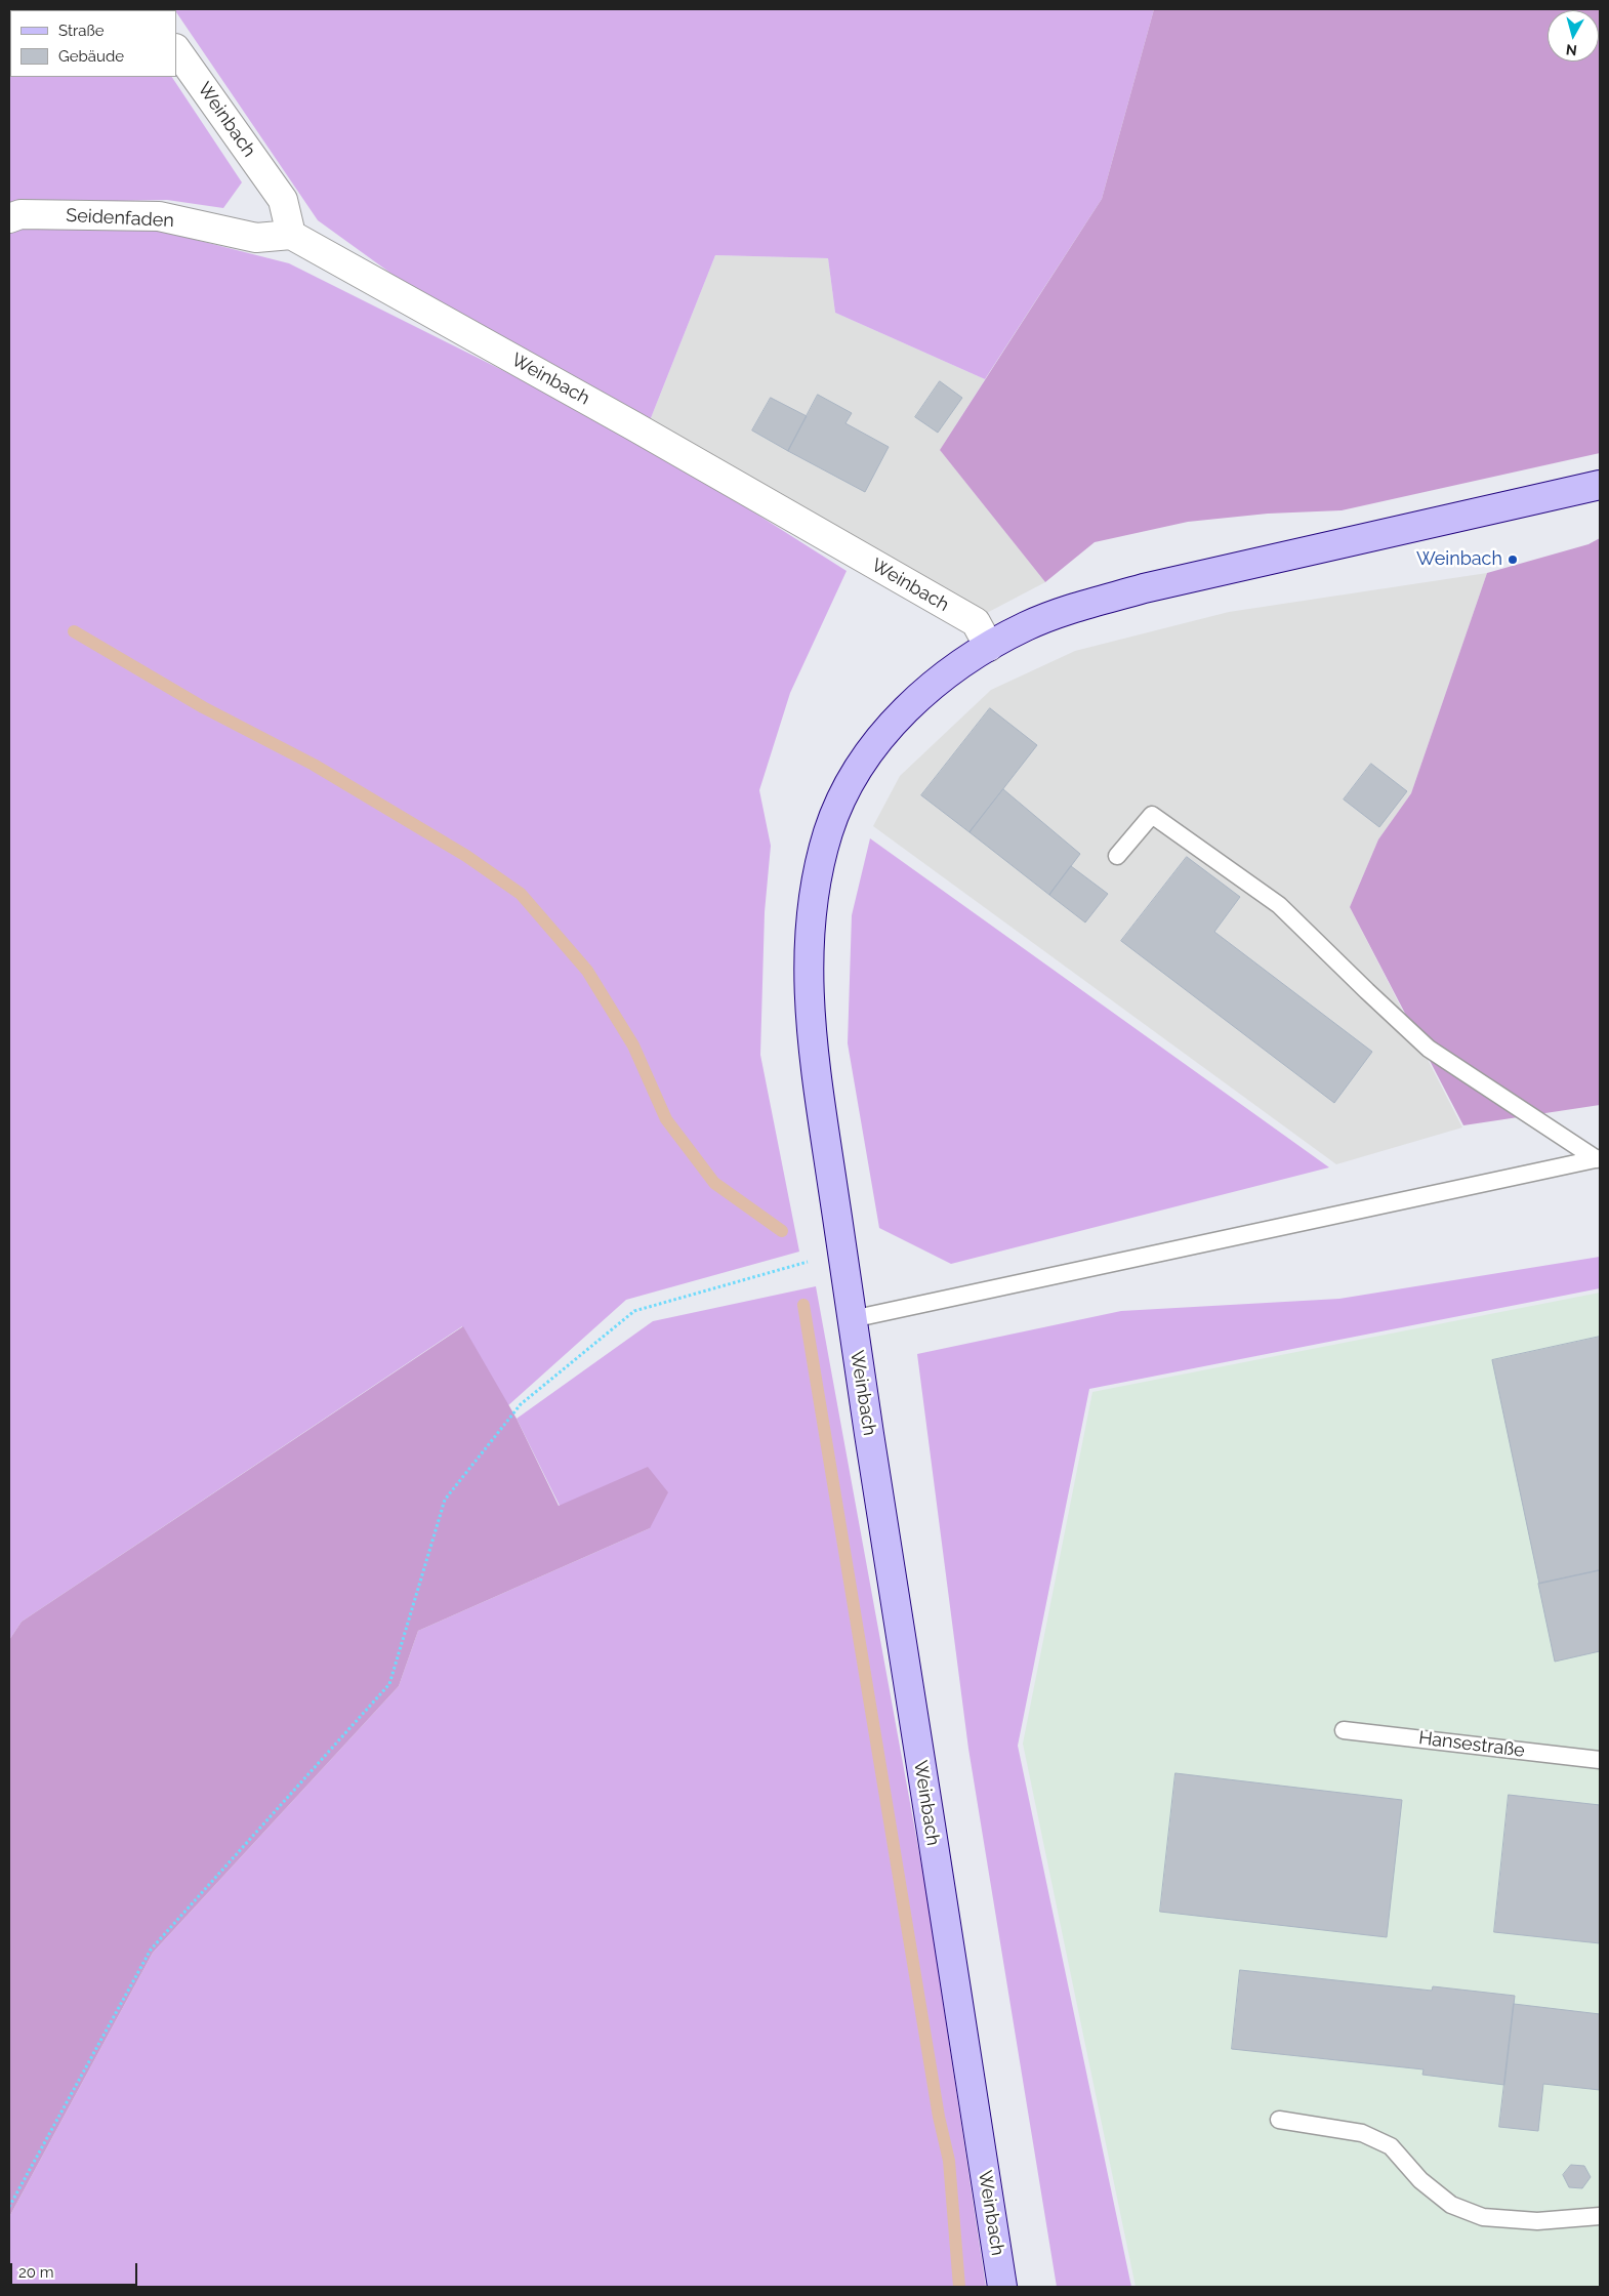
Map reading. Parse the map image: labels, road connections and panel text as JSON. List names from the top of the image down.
{
  "streets": {
    "main road": ["Weinbach"],
    "street": ["Seidenfaden"],
    "lane": ["Hansestraße"]
  },
  "crossings": [
    ["Weinbach", "Seidenfaden"]
  ],
  "places": ["Weinbach"],
  "legend": ["Straße", "Gebäude"],
  "scale_bar": "20 m",
  "north": "bottom"
}
